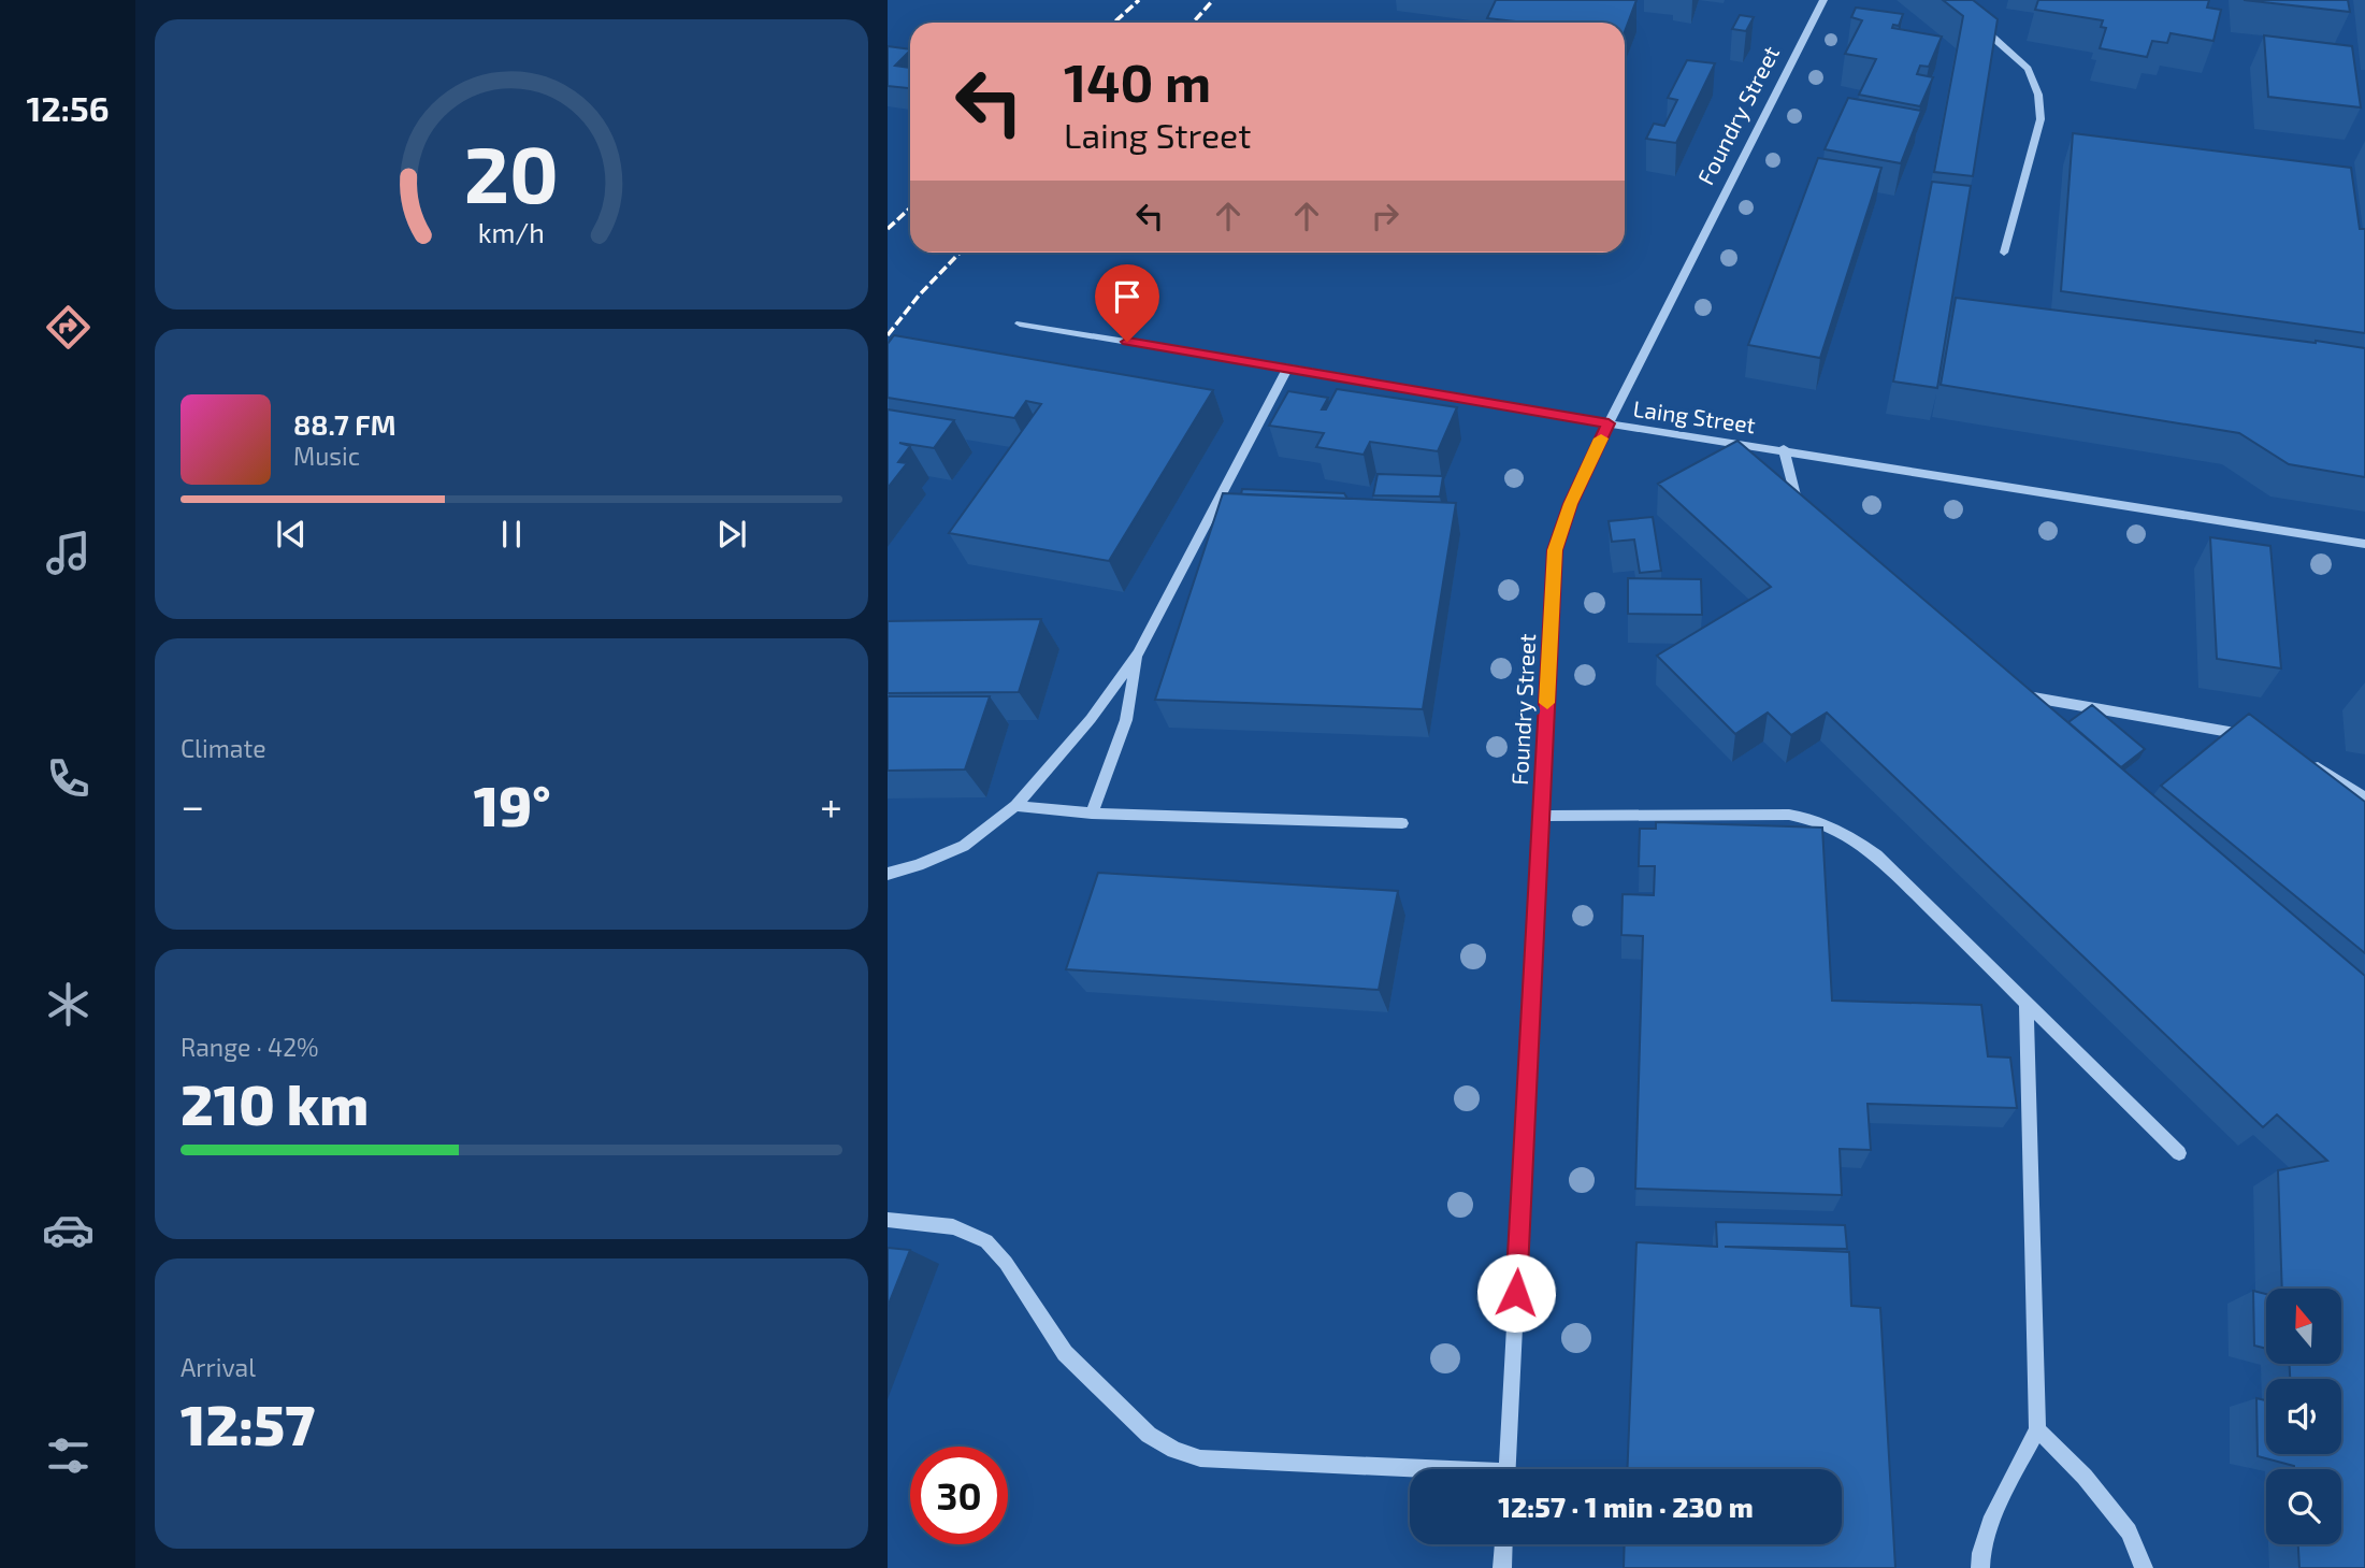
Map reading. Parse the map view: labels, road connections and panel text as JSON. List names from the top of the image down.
{
  "streets": {
    "street": ["Foundry Street", "Laing Street"]
  },
  "crossings": [
    ["Foundry Street", "Laing Street"]
  ],
  "north": "top",
  "page": {
    "tabs": "12:56",
    "turn": ["140 m", "Laing Street"],
    "song": ["88.7 FM", "Music"],
    "tile": [
      "Climate",
      ["Range · 42%", "210 km"],
      ["Arrival", "12:57"]
    ],
    "heat": ["−", "19°", "+"],
    "limit": "30",
    "trip": "12:57 · 1 min · 230 m",
    "gauge": ["20", "km/h"]
  }
}
